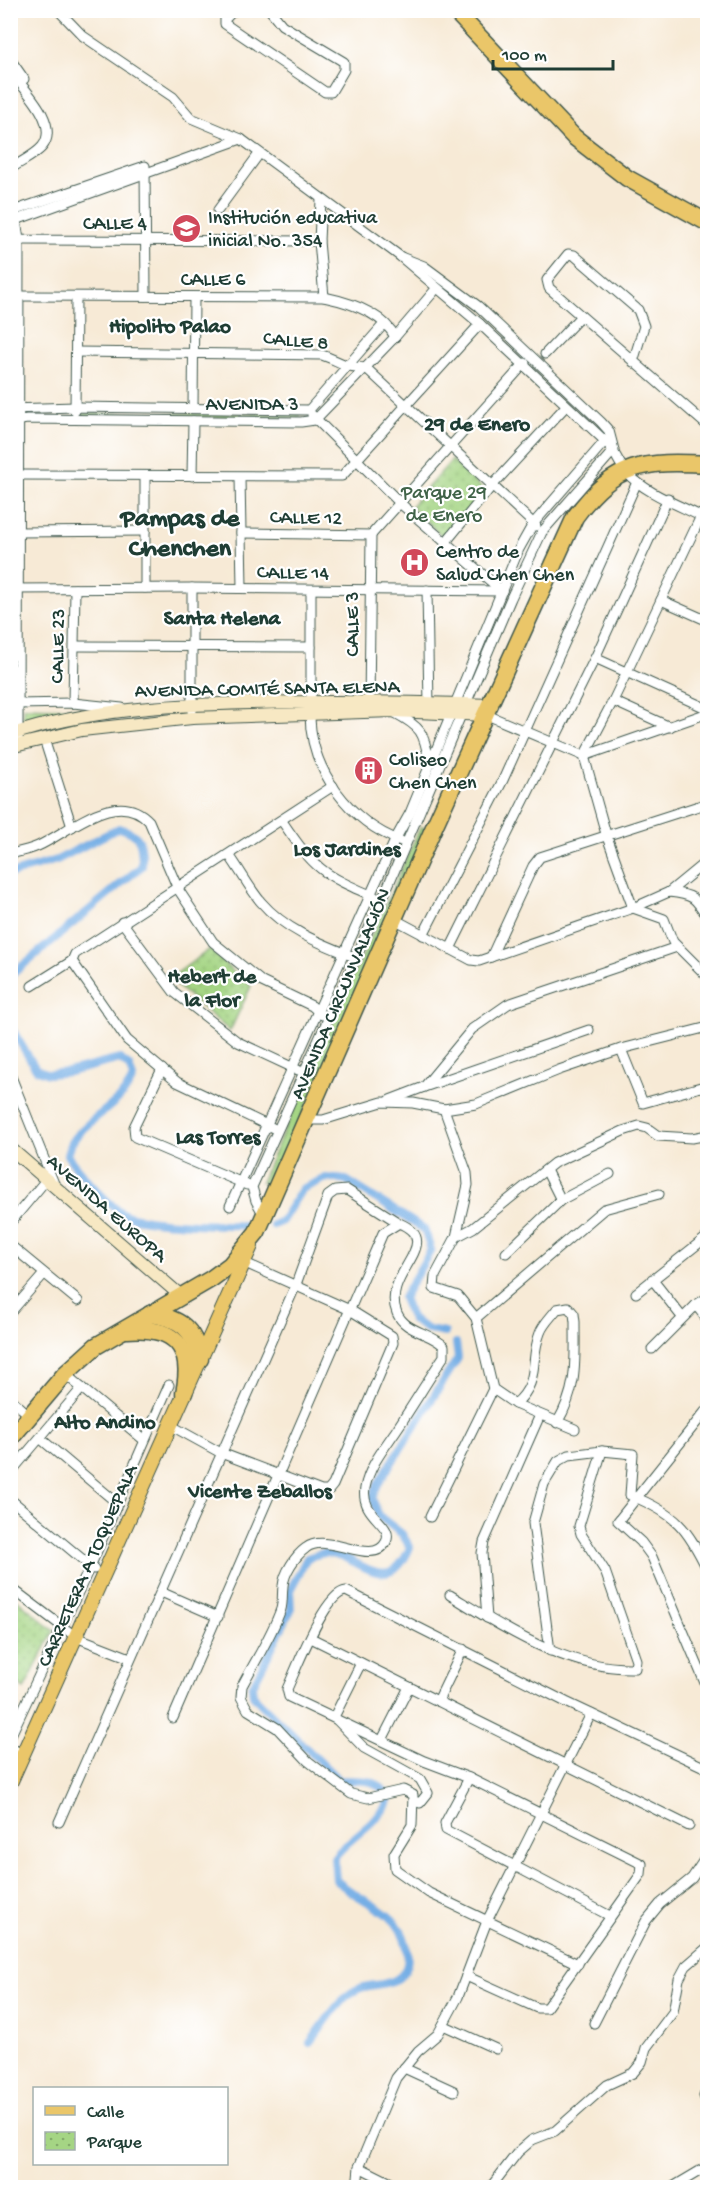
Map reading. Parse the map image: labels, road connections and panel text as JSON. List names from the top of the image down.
{
  "streets": {
    "highway": ["AVENIDA CIRCUNVALACIÓN"],
    "main road": ["CARRETERA A TOQUEPALA"],
    "street": [
      "CALLE 4",
      "CALLE 6",
      "CALLE 8",
      "AVENIDA 3",
      "CALLE 12",
      "CALLE 14",
      "CALLE 3",
      "CALLE 23",
      "AVENIDA COMITÉ SANTA ELENA",
      "AVENIDA EUROPA"
    ]
  },
  "crossings": [
    ["CALLE 6", "AVENIDA 3"],
    ["CALLE 8", "AVENIDA 3"],
    ["CALLE 12", "CALLE 3"],
    ["CALLE 14", "CALLE 3"],
    ["CALLE 14", "CALLE 23"],
    ["CALLE 3", "AVENIDA COMITÉ SANTA ELENA"],
    ["AVENIDA COMITÉ SANTA ELENA", "AVENIDA CIRCUNVALACIÓN"],
    ["AVENIDA CIRCUNVALACIÓN", "AVENIDA EUROPA"],
    ["AVENIDA CIRCUNVALACIÓN", "CARRETERA A TOQUEPALA"]
  ],
  "districts": [
    "Hipolito Palao",
    "29 de Enero",
    "Pampas de Chenchen",
    "Santa Helena",
    "Los Jardines",
    "Hebert de la Flor",
    "Las Torres",
    "Alto Andino",
    "Vicente Zeballos"
  ],
  "parks": ["Parque 29 de Enero"],
  "places": {
    "school or university": ["Institución educativa inicial No. 354"],
    "hospital": ["Centro de Salud Chen Chen"],
    "building": ["Coliseo Chen Chen"]
  },
  "legend": ["Calle", "Parque"],
  "scale_bar": "100 m"
}
